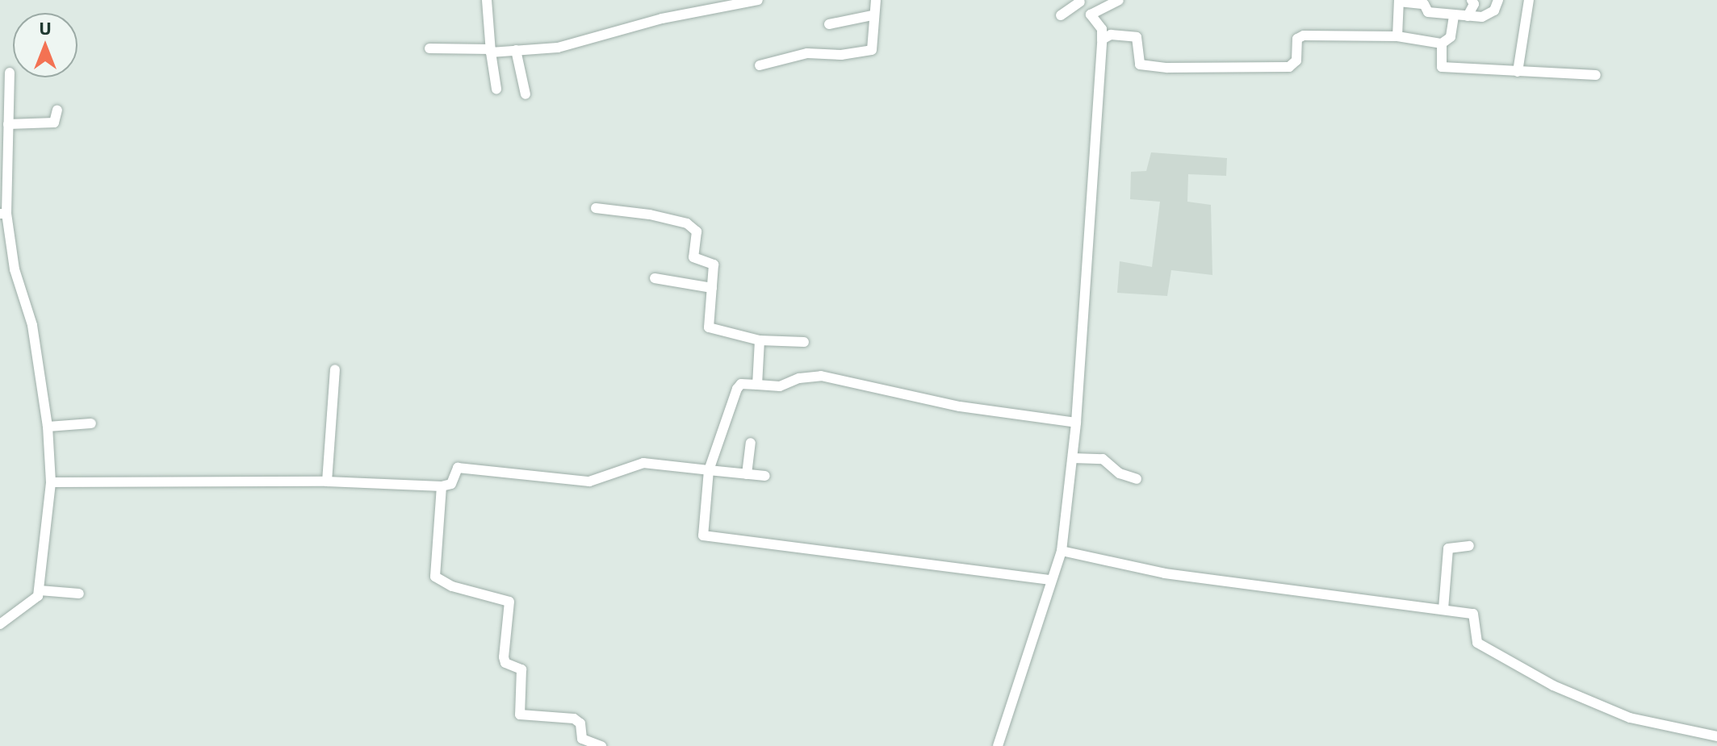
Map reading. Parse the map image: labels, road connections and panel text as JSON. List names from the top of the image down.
{
  "north": "top"
}
